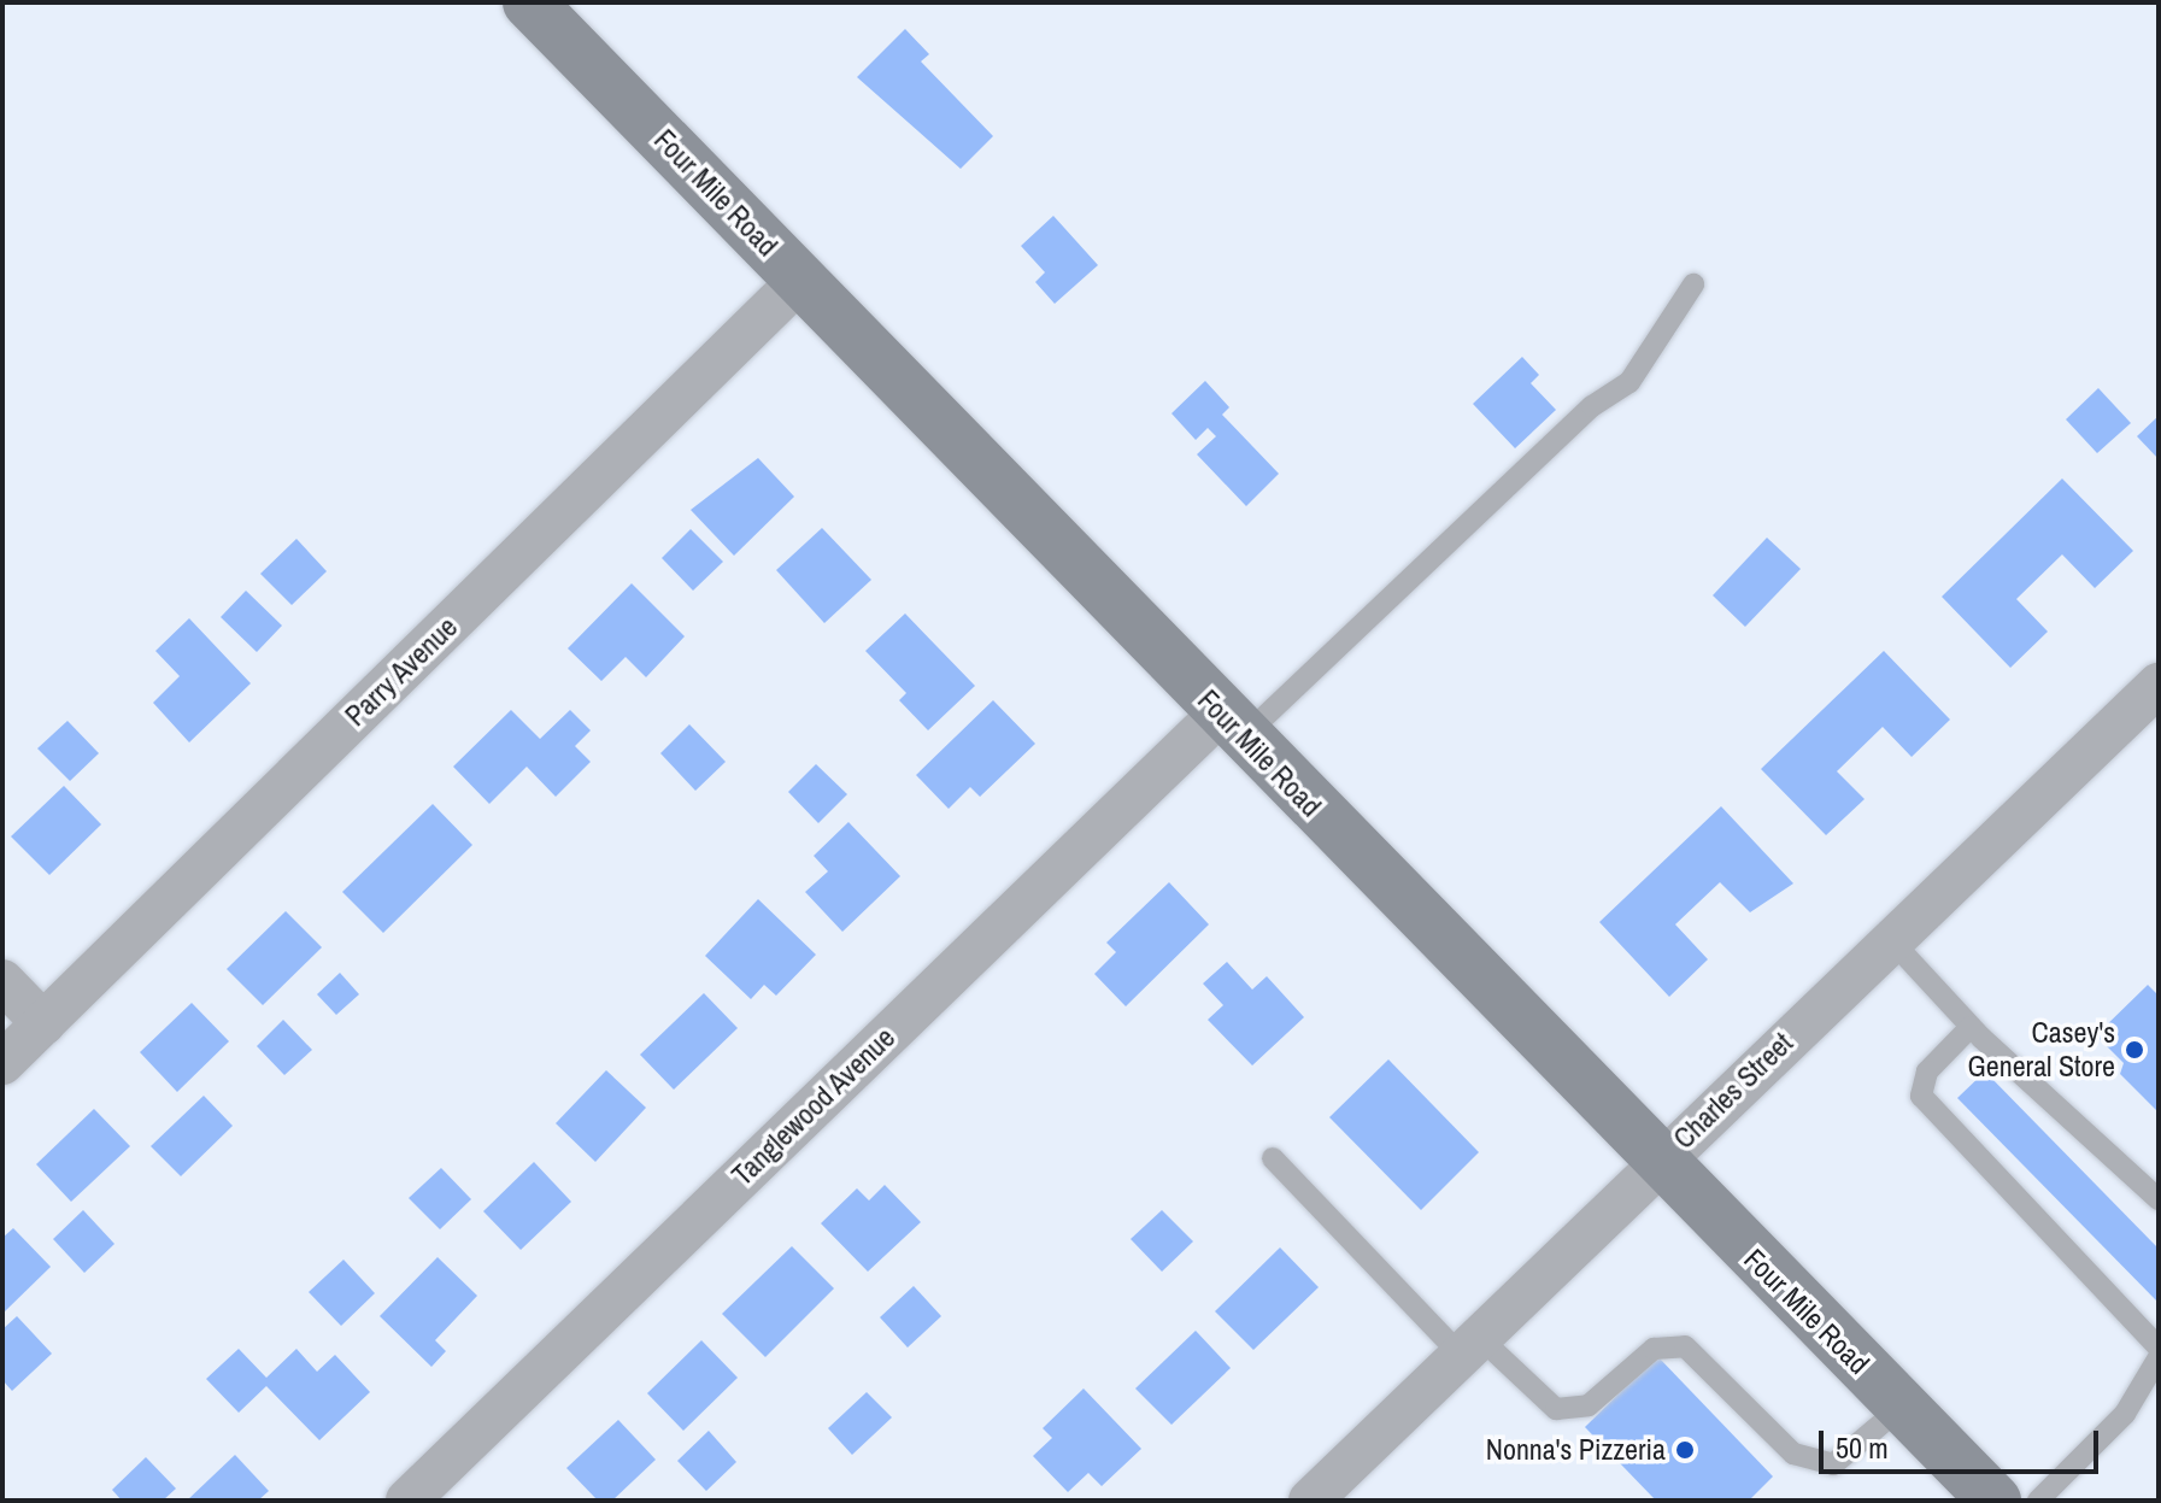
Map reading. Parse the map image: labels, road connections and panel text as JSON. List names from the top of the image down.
{
  "streets": {
    "main road": ["Four Mile Road"],
    "street": ["Parry Avenue", "Charles Street", "Tanglewood Avenue"]
  },
  "crossings": [
    ["Four Mile Road", "Parry Avenue"],
    ["Four Mile Road", "Charles Street"],
    ["Four Mile Road", "Tanglewood Avenue"]
  ],
  "places": ["Casey's General Store", "Nonna's Pizzeria"],
  "scale_bar": "50 m"
}
